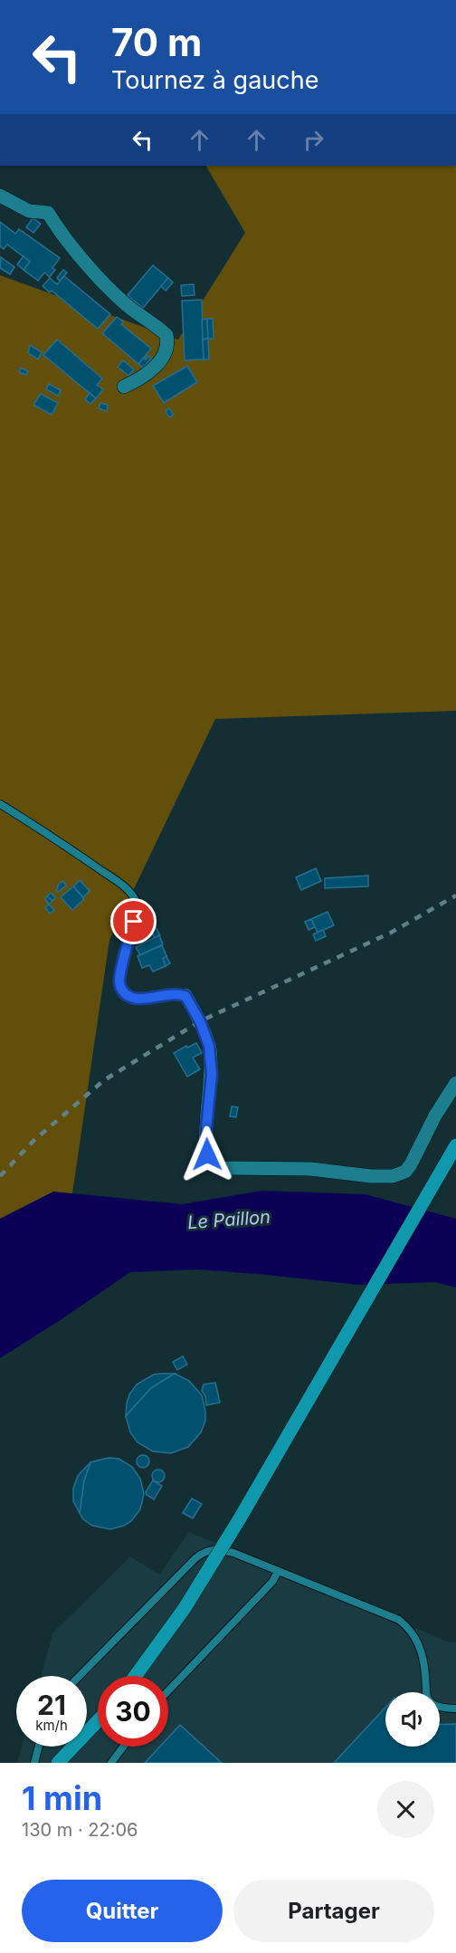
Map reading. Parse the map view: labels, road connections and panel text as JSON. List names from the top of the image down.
{
  "water": ["Le Paillon"],
  "page": {
    "turn": ["70 m", "Tournez à gauche"],
    "speed": "21 km/h",
    "limit": "30",
    "heading": ["1 min", "130 m · 22:06"],
    "buttons": ["Quitter", "Partager"]
  }
}
